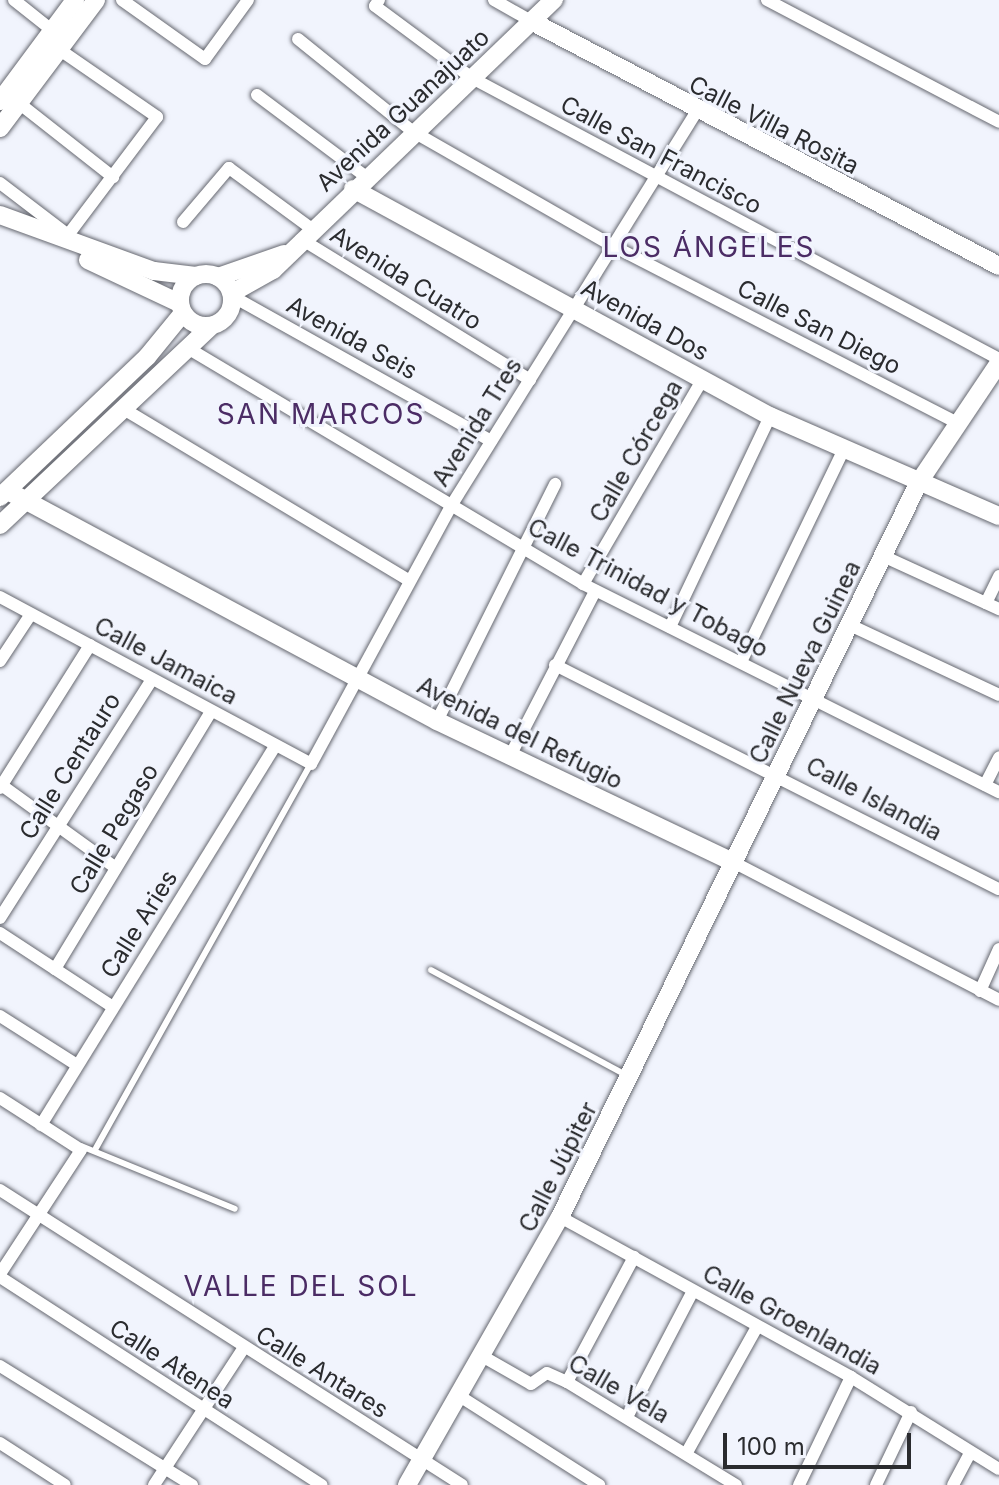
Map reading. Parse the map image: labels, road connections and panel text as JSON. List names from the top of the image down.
{
  "streets": {
    "street": [
      "Avenida Guanajuato",
      "Calle Villa Rosita",
      "Calle San Francisco",
      "Avenida Cuatro",
      "Avenida Dos",
      "Calle San Diego",
      "Avenida Seis",
      "Avenida Tres",
      "Calle Córcega",
      "Calle Trinidad y Tobago",
      "Calle Jamaica",
      "Calle Nueva Guinea",
      "Avenida del Refugio",
      "Calle Centauro",
      "Calle Islandia",
      "Calle Pegaso",
      "Calle Aries",
      "Calle Júpiter",
      "Calle Groenlandia",
      "Calle Atenea",
      "Calle Antares",
      "Calle Vela"
    ]
  },
  "crossings": [
    ["Avenida Guanajuato", "Calle Villa Rosita"],
    ["Avenida Guanajuato", "Calle San Francisco"],
    ["Avenida Guanajuato", "Avenida Cuatro"],
    ["Avenida Guanajuato", "Avenida Dos"],
    ["Avenida Guanajuato", "Calle San Diego"],
    ["Avenida Guanajuato", "Avenida Seis"],
    ["Calle Villa Rosita", "Avenida Tres"],
    ["Calle San Francisco", "Avenida Tres"],
    ["Calle San Francisco", "Calle Nueva Guinea"],
    ["Avenida Cuatro", "Avenida Tres"],
    ["Avenida Dos", "Avenida Tres"],
    ["Avenida Dos", "Calle Córcega"],
    ["Avenida Dos", "Calle Nueva Guinea"],
    ["Calle San Diego", "Avenida Tres"],
    ["Calle San Diego", "Calle Nueva Guinea"],
    ["Avenida Seis", "Avenida Tres"],
    ["Avenida Tres", "Calle Trinidad y Tobago"],
    ["Avenida Tres", "Calle Jamaica"],
    ["Avenida Tres", "Avenida del Refugio"],
    ["Calle Córcega", "Calle Trinidad y Tobago"],
    ["Calle Córcega", "Avenida del Refugio"],
    ["Calle Córcega", "Calle Islandia"],
    ["Calle Trinidad y Tobago", "Calle Nueva Guinea"],
    ["Calle Jamaica", "Calle Centauro"],
    ["Calle Jamaica", "Calle Pegaso"],
    ["Calle Jamaica", "Calle Aries"],
    ["Calle Nueva Guinea", "Avenida del Refugio"],
    ["Calle Nueva Guinea", "Calle Islandia"],
    ["Calle Nueva Guinea", "Calle Júpiter"],
    ["Avenida del Refugio", "Calle Júpiter"],
    ["Calle Júpiter", "Calle Groenlandia"],
    ["Calle Júpiter", "Calle Antares"],
    ["Calle Júpiter", "Calle Vela"]
  ],
  "districts": ["LOS ÁNGELES", "SAN MARCOS", "VALLE DEL SOL"],
  "scale_bar": "100 m"
}
